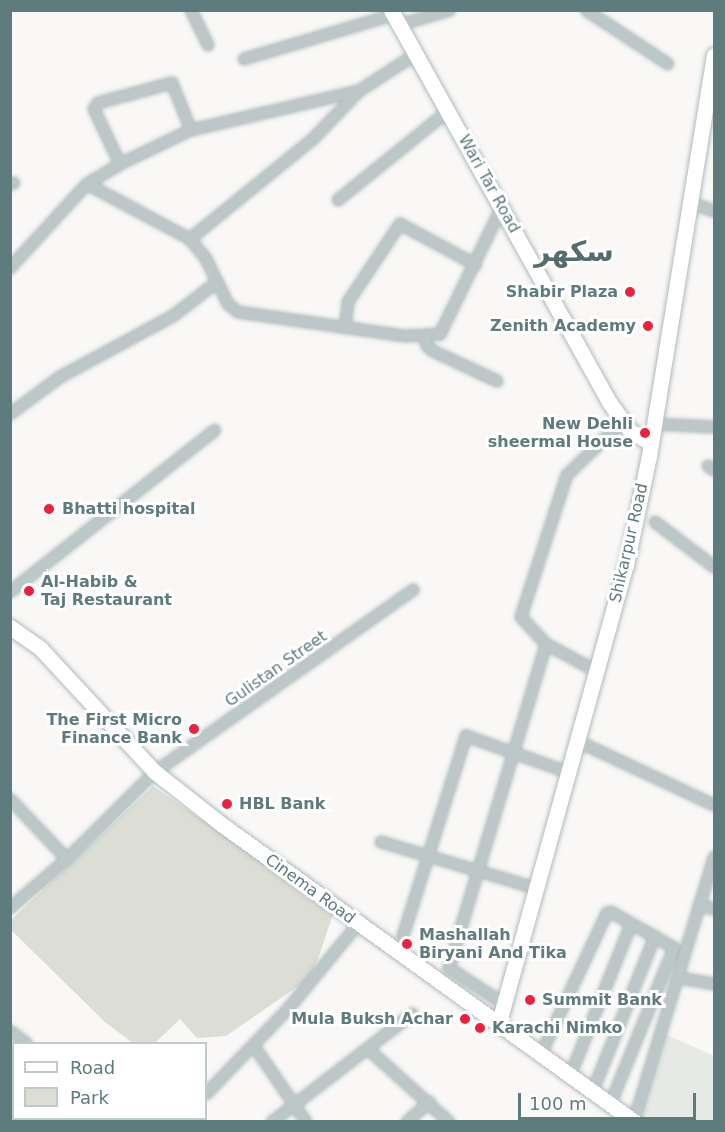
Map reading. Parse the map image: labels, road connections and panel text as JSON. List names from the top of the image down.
{
  "streets": {
    "street": [
      "Wari Tar Road",
      "Shikarpur Road",
      "Gulistan Street",
      "Cinema Road"
    ]
  },
  "crossings": [
    ["Wari Tar Road", "Shikarpur Road"],
    ["Shikarpur Road", "Cinema Road"],
    ["Gulistan Street", "Cinema Road"]
  ],
  "districts": ["سکھر"],
  "places": [
    "Shabir Plaza",
    "Zenith Academy",
    "New Dehli sheermal House",
    "Bhatti hospital",
    "Al-Habib & Taj Restaurant",
    "The First Micro Finance Bank",
    "HBL Bank",
    "Mashallah Biryani And Tika",
    "Summit Bank",
    "Mula Buksh Achar",
    "Karachi Nimko"
  ],
  "legend": ["Road", "Park"],
  "scale_bar": "100 m"
}
